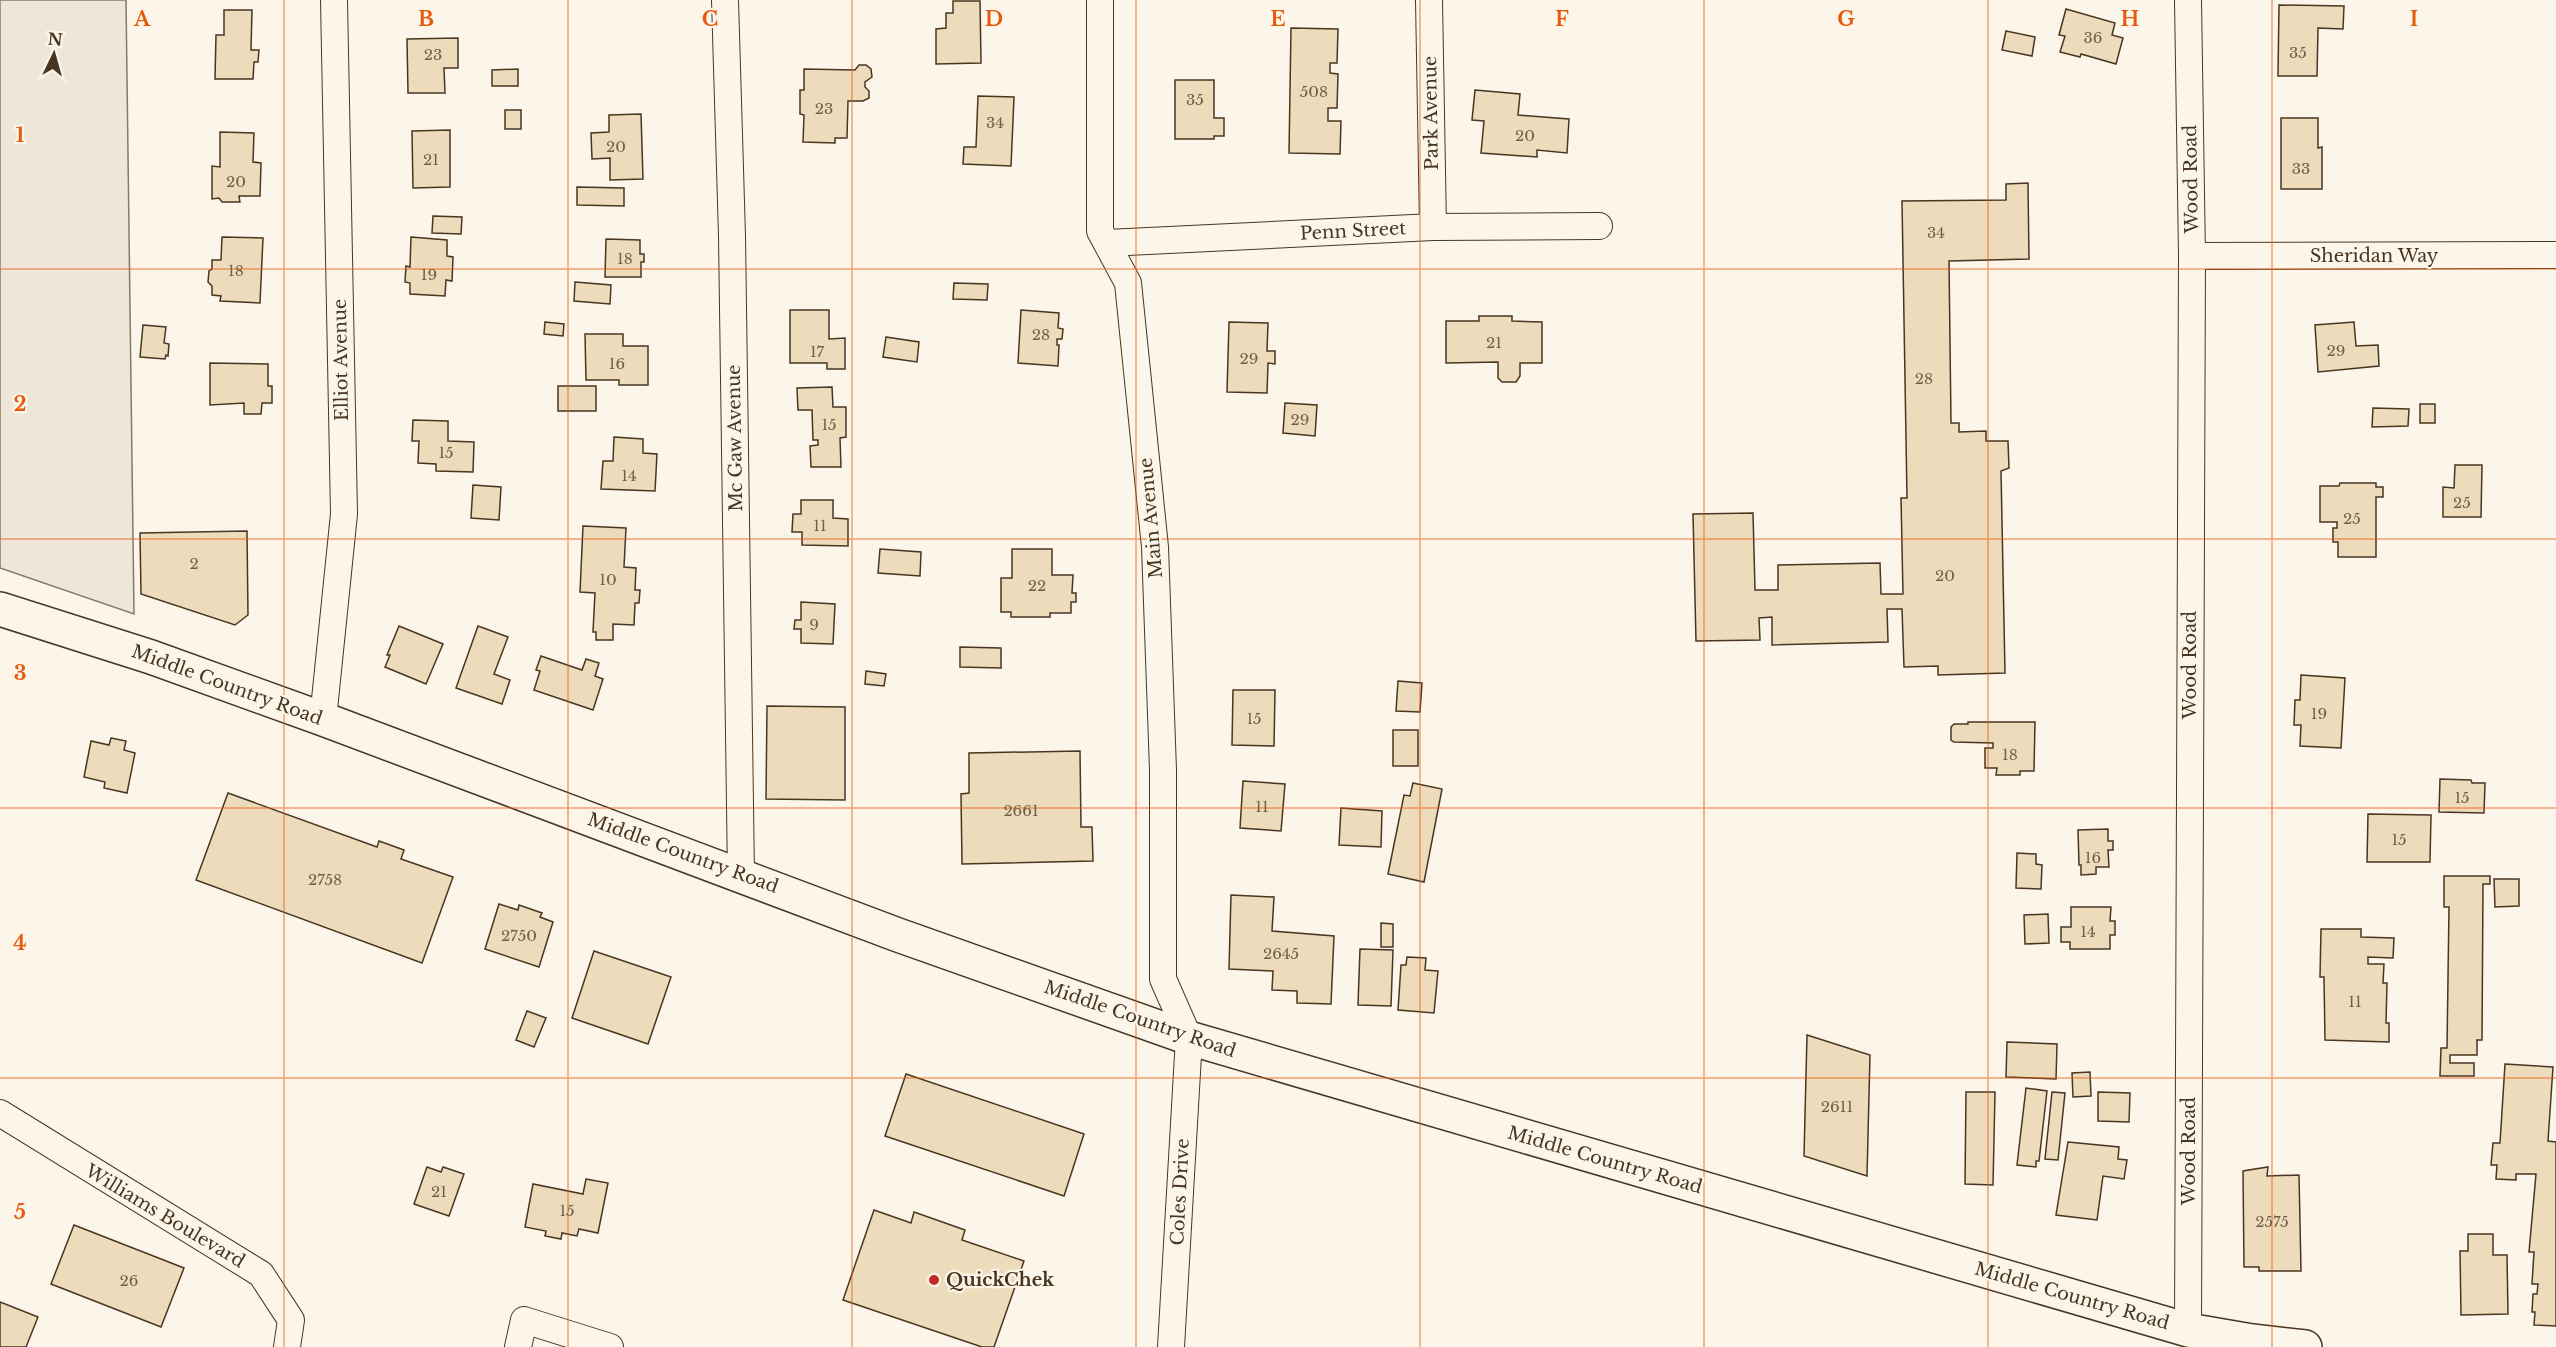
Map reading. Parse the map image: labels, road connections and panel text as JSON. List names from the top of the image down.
{
  "streets": {
    "main road": ["Middle Country Road"],
    "street": [
      "Park Avenue",
      "Wood Road",
      "Penn Street",
      "Sheridan Way",
      "Elliot Avenue",
      "Mc Gaw Avenue",
      "Main Avenue",
      "Coles Drive",
      "Williams Boulevard"
    ]
  },
  "crossings": [
    ["Park Avenue", "Penn Street"],
    ["Wood Road", "Sheridan Way"],
    ["Wood Road", "Middle Country Road"],
    ["Penn Street", "Main Avenue"],
    ["Elliot Avenue", "Middle Country Road"],
    ["Mc Gaw Avenue", "Middle Country Road"],
    ["Main Avenue", "Middle Country Road"],
    ["Main Avenue", "Coles Drive"],
    ["Middle Country Road", "Coles Drive"]
  ],
  "places": ["QuickChek"],
  "house_numbers": [
    "36",
    "35",
    "23",
    "508",
    "35",
    "23",
    "34",
    "20",
    "20",
    "21",
    "33",
    "20",
    "34",
    "18",
    "18",
    "19",
    "28",
    "21",
    "29",
    "17",
    "29",
    "16",
    "28",
    "29",
    "15",
    "15",
    "14",
    "25",
    "25",
    "11",
    "2",
    "20",
    "10",
    "22",
    "9",
    "19",
    "15",
    "18",
    "15",
    "11",
    "2661",
    "15",
    "16",
    "2758",
    "14",
    "2750",
    "2645",
    "11",
    "2611",
    "21",
    "15",
    "2575",
    "26"
  ],
  "north": "top",
  "grid": {
    "columns": [
      "A",
      "B",
      "C",
      "D",
      "E",
      "F",
      "G",
      "H",
      "I"
    ],
    "rows": [
      "1",
      "2",
      "3",
      "4",
      "5"
    ]
  }
}
